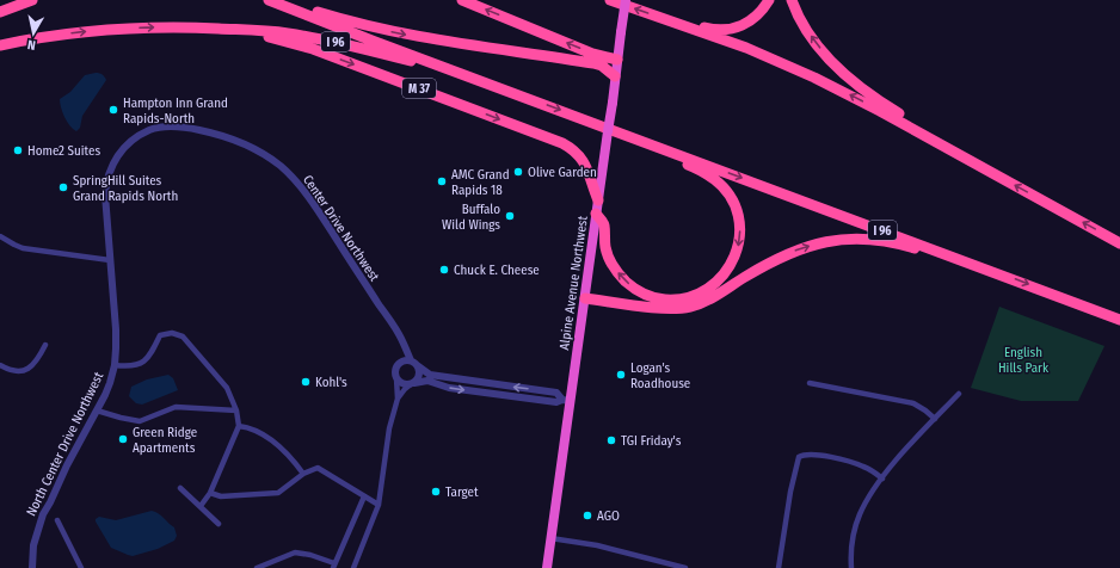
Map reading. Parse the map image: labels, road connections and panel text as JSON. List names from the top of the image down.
{
  "streets": {
    "highway": ["I 96", "M 37", "Alpine Avenue Northwest"],
    "street": ["Center Drive Northwest", "North Center Drive Northwest"]
  },
  "crossings": [
    ["I 96", "M 37"],
    ["M 37", "Alpine Avenue Northwest"],
    ["Center Drive Northwest", "North Center Drive Northwest"]
  ],
  "parks": ["English Hills Park"],
  "places": [
    "Hampton Inn Grand Rapids-North",
    "Home2 Suites",
    "Olive Garden",
    "AMC Grand Rapids 18",
    "SpringHill Suites Grand Rapids North",
    "Buffalo Wild Wings",
    "Chuck E. Cheese",
    "Logan's Roadhouse",
    "Kohl's",
    "Green Ridge Apartments",
    "TGI Friday's",
    "Target",
    "AGO"
  ],
  "north": "bottom"
}
